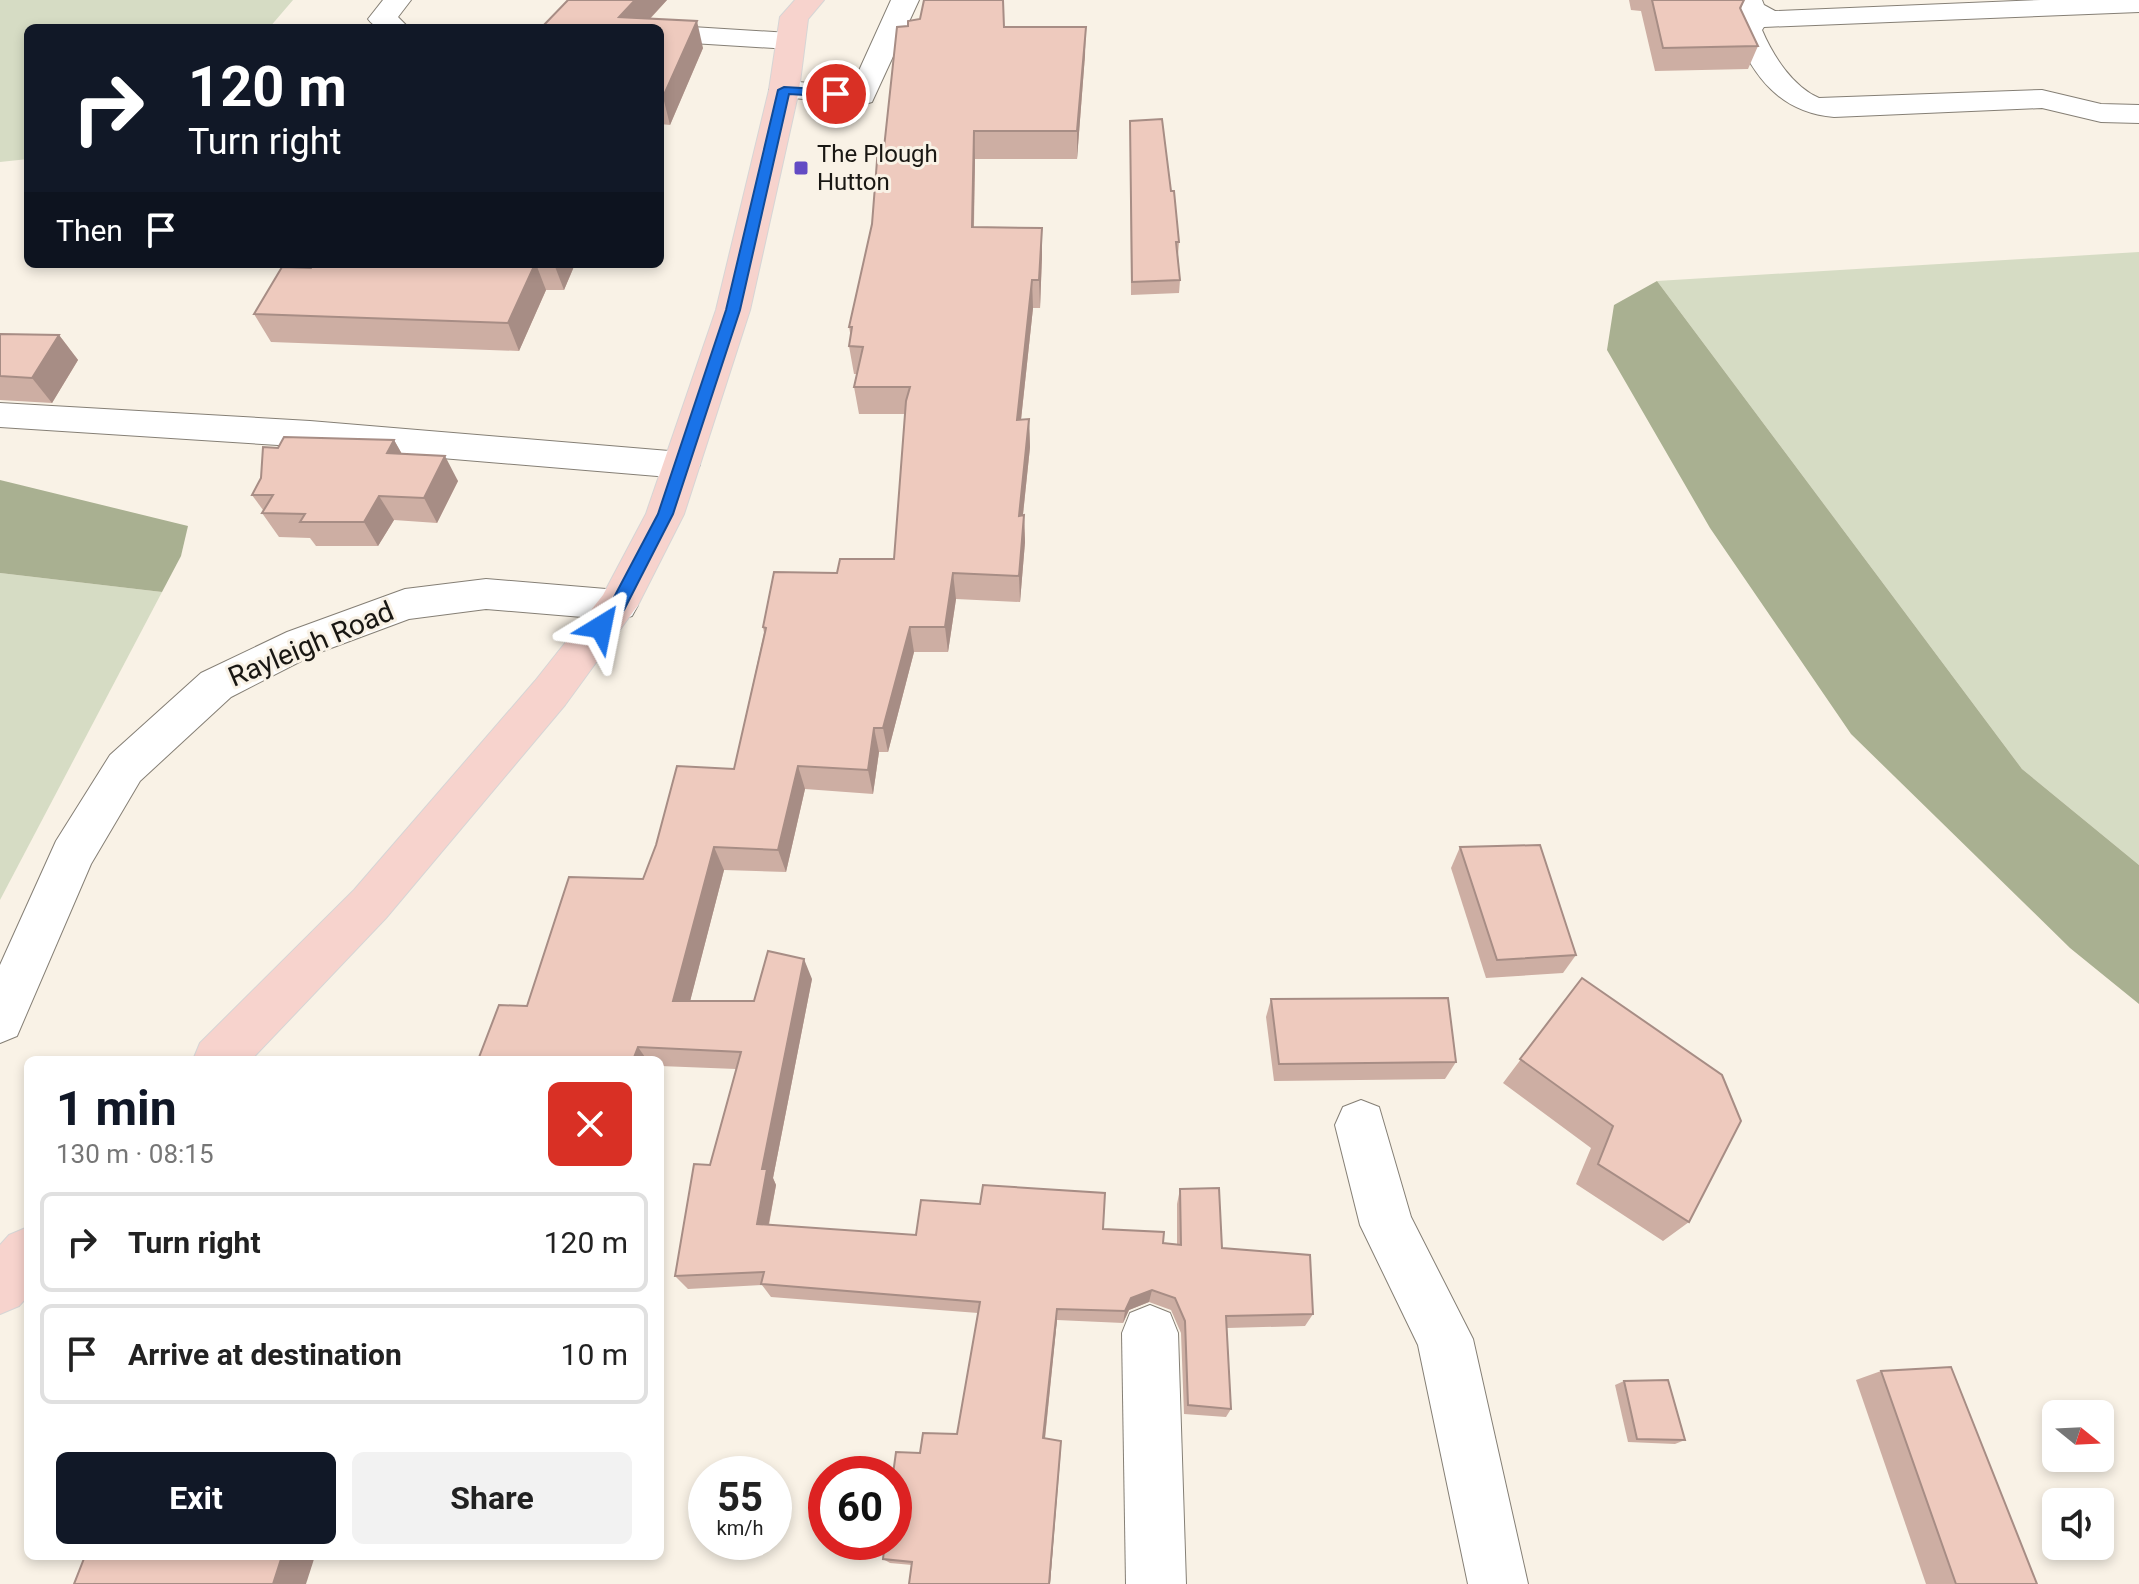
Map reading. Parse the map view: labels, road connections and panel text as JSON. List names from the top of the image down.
{
  "streets": {
    "street": ["Rayleigh Road"]
  },
  "places": {
    "transit": ["The Plough Hutton"]
  },
  "north": "right",
  "page": {
    "turn": ["120 m", "Turn right"],
    "then": "Then",
    "heading": ["1 min", "130 m · 08:15"],
    "list": [
      {
        "name": "Turn right",
        "value": "120 m"
      },
      {
        "name": "Arrive at destination",
        "value": "10 m"
      }
    ],
    "buttons": ["Exit", "Share"],
    "speed": "55 km/h",
    "limit": "60"
  }
}
